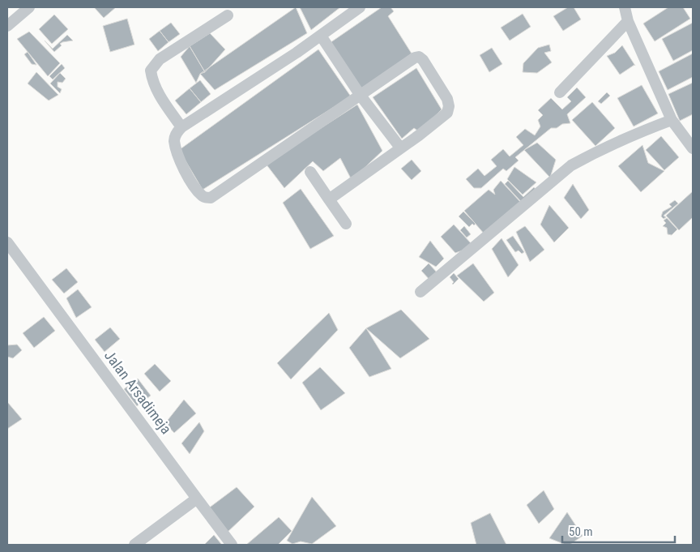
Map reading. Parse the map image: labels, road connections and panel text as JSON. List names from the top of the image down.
{
  "streets": {
    "street": ["Jalan Arsadimeja"]
  },
  "scale_bar": "50 m"
}
